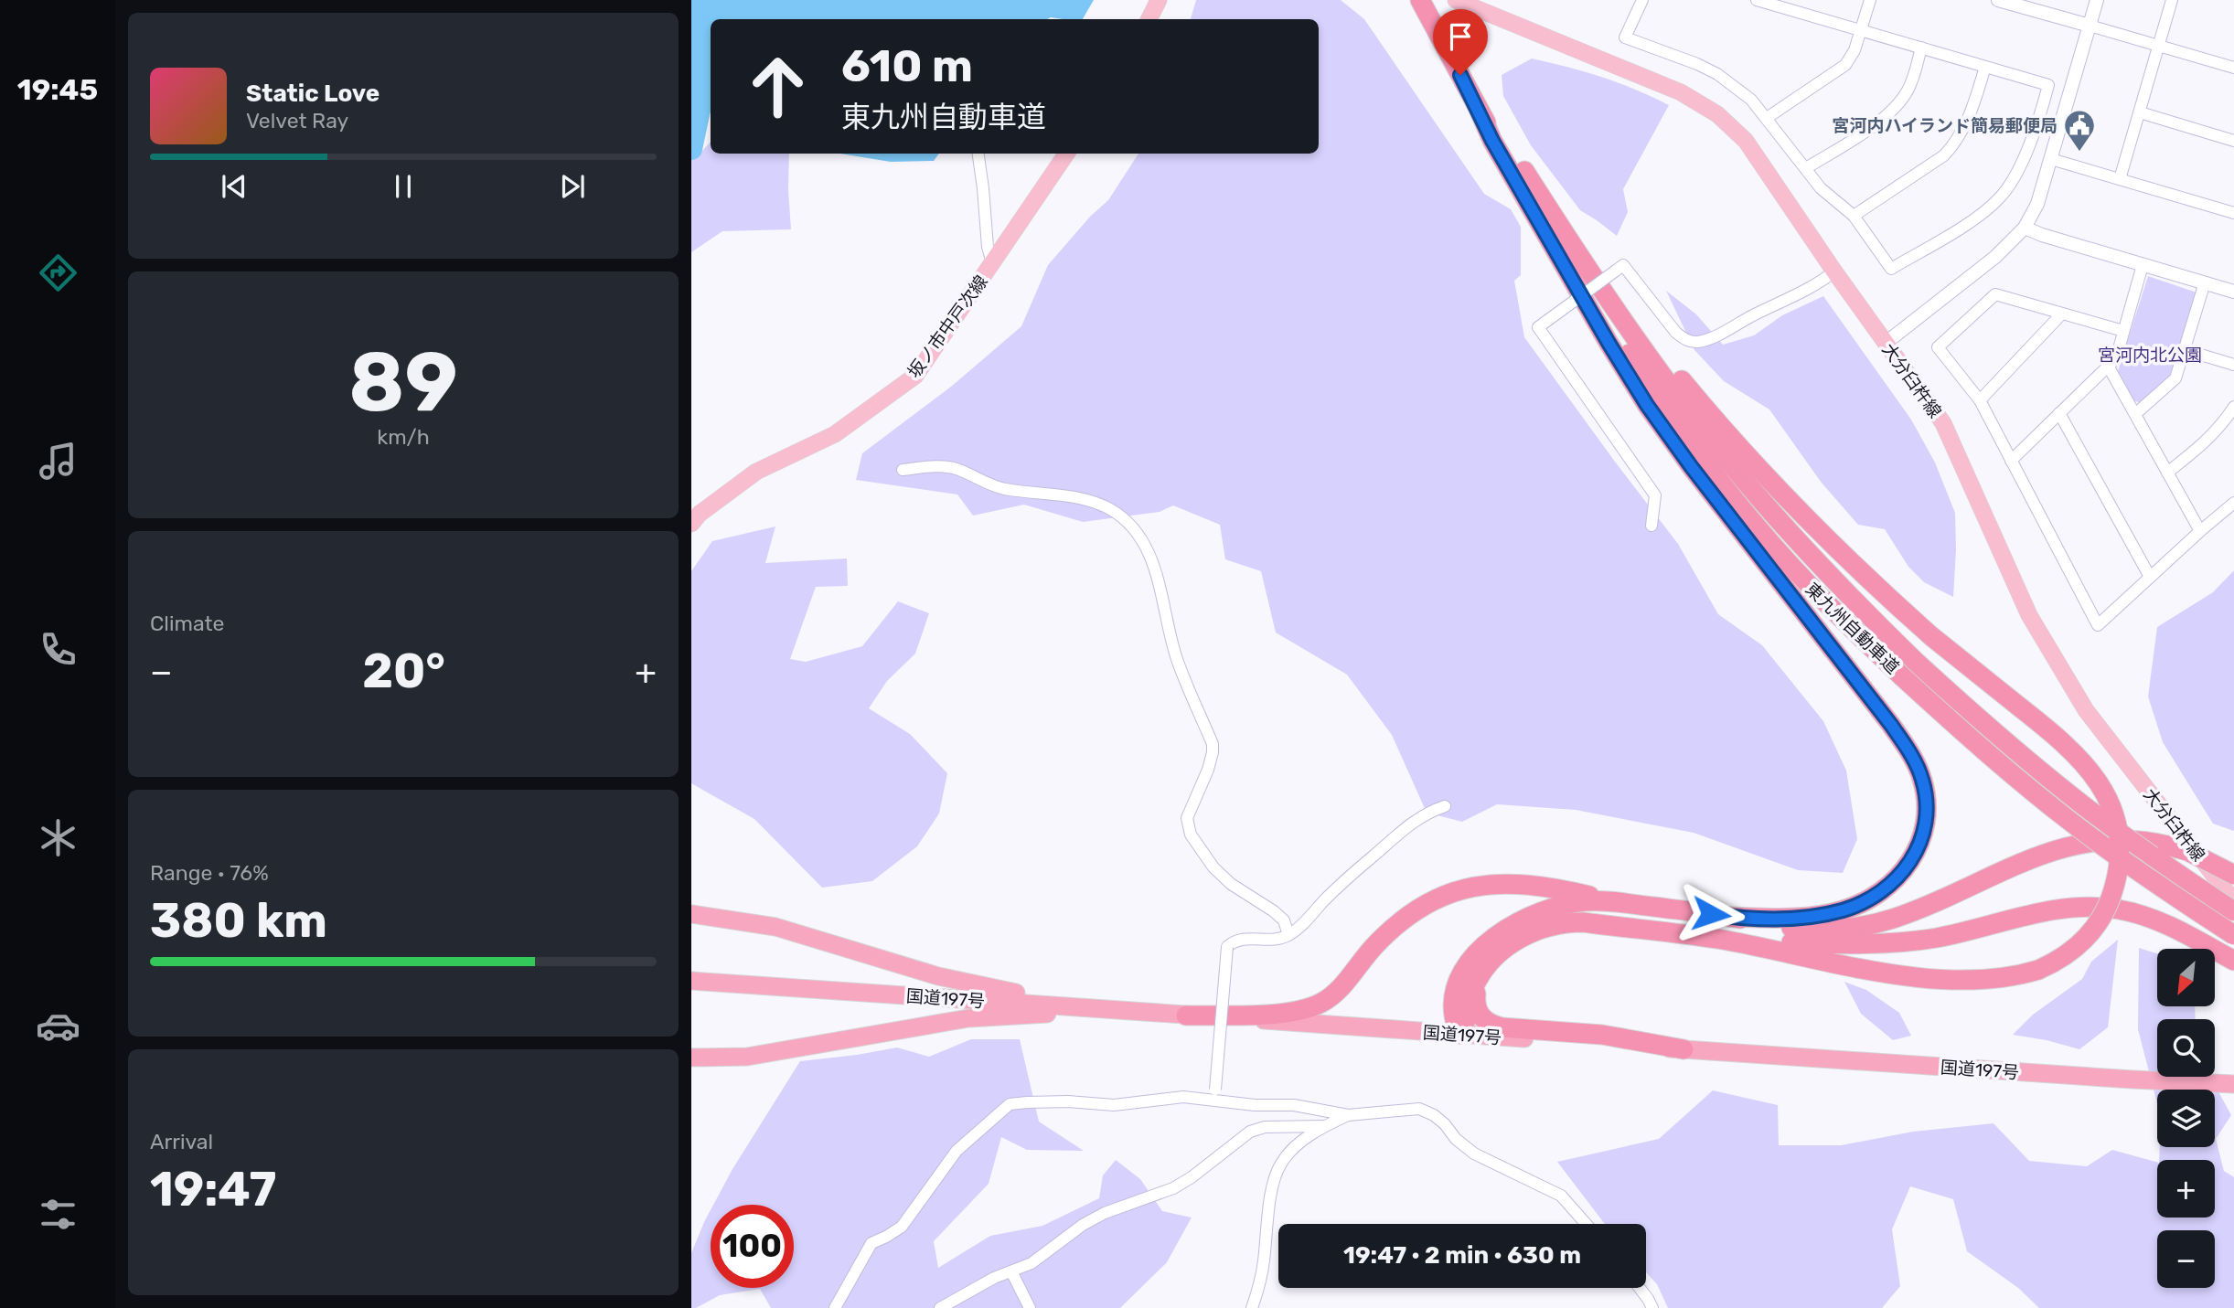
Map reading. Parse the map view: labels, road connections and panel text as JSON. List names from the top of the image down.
{
  "streets": {
    "highway": ["東九州自動車道", "国道197号"],
    "main road": ["坂ノ市中戸次線", "大分臼杵線"]
  },
  "parks": ["宮河内北公園"],
  "places": {
    "public building": ["宮河内ハイランド簡易郵便局"]
  },
  "north": "bottom left",
  "page": {
    "tabs": "19:45",
    "turn": ["610 m", "東九州自動車道"],
    "song": ["Static Love", "Velvet Ray"],
    "tile": [
      ["89", "km/h"],
      "Climate",
      ["Range · 76%", "380 km"],
      ["Arrival", "19:47"]
    ],
    "heat": ["−", "20°", "+"],
    "map_buttons": ["+", "−"],
    "limit": "100",
    "trip": "19:47 · 2 min · 630 m"
  }
}
